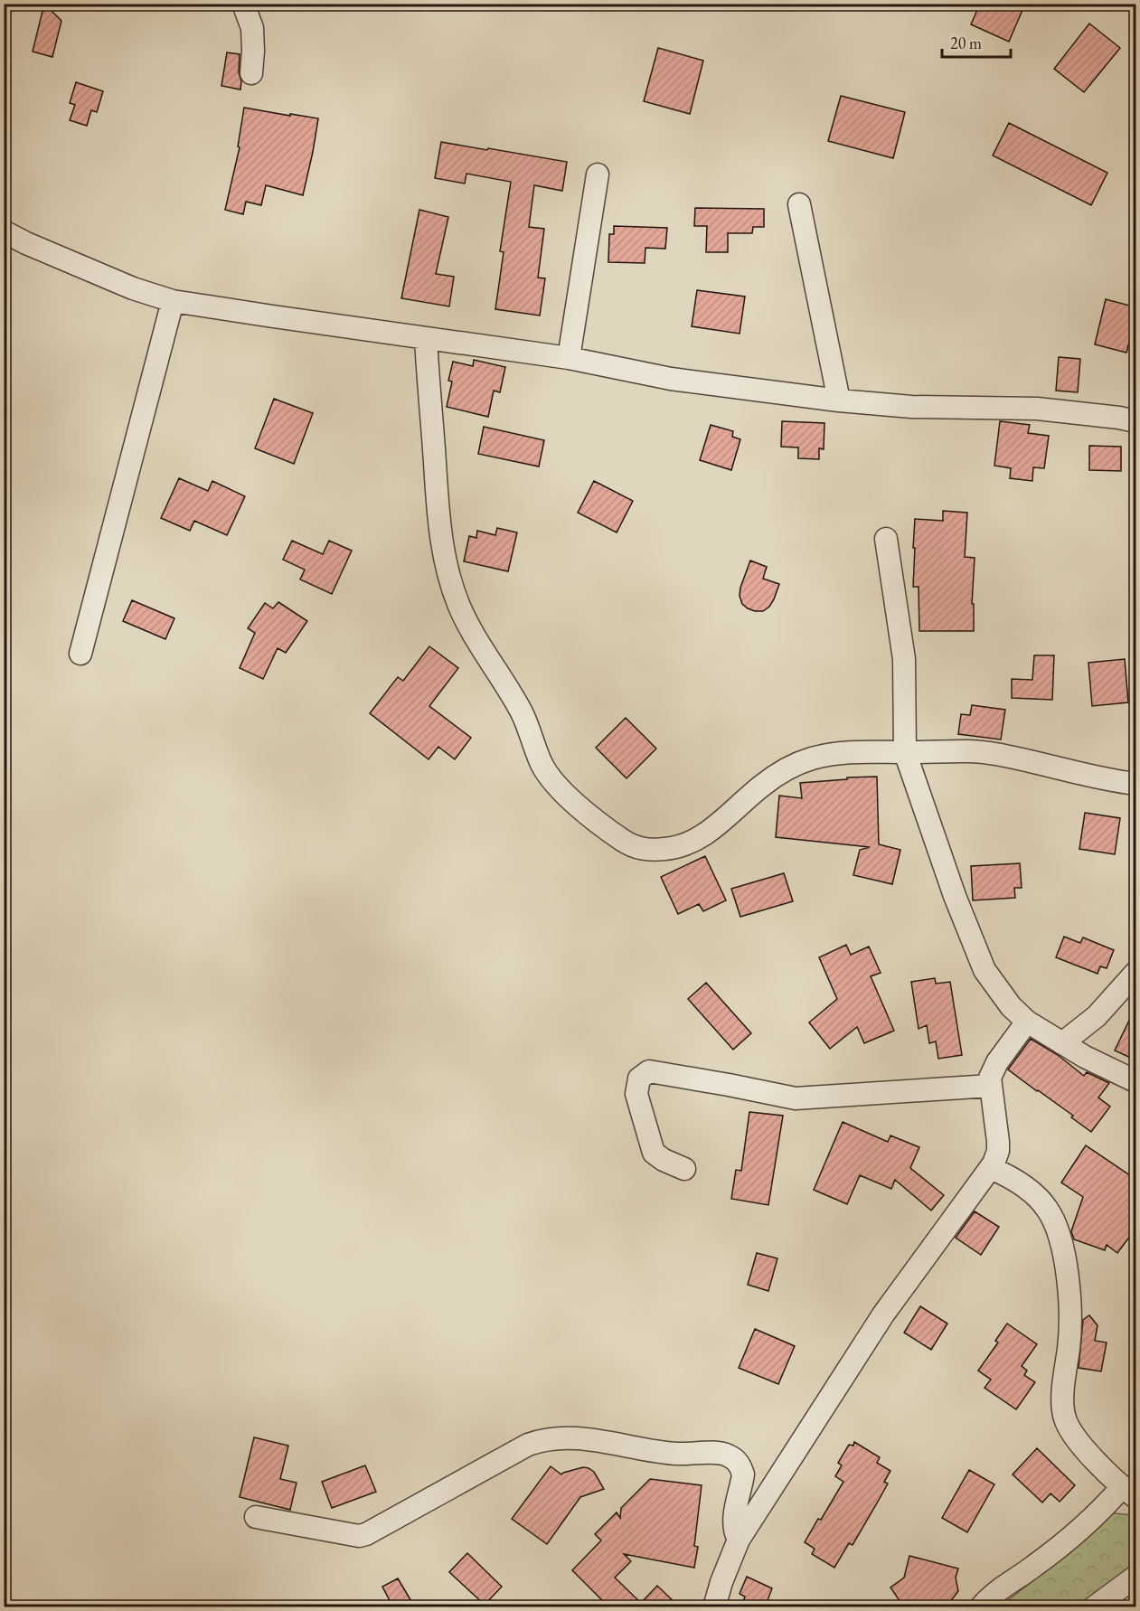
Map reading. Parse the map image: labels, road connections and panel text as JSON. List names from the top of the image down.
{
  "scale_bar": "20 m"
}
